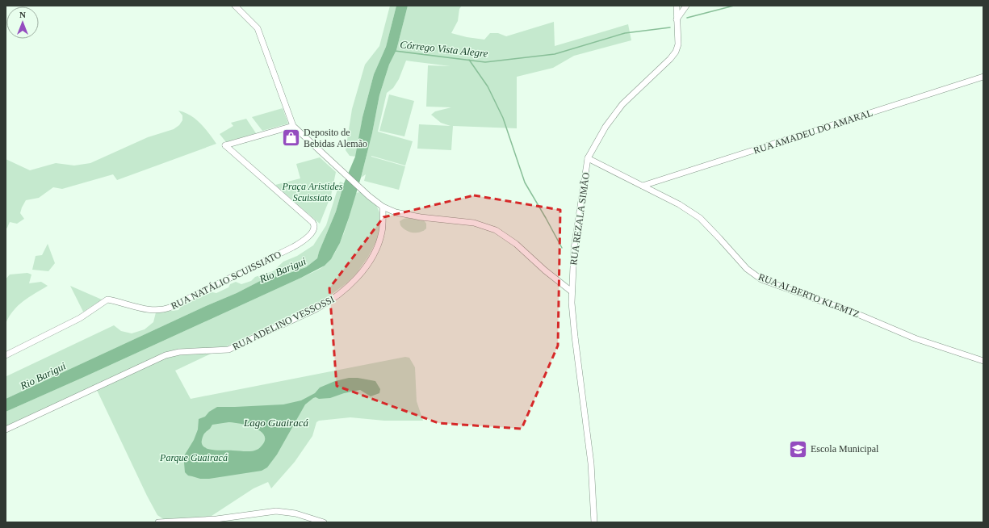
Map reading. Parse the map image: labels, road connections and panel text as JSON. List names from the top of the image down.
{
  "streets": {
    "street": [
      "RUA AMADEU DO AMARAL",
      "RUA REZALA SIMÃO",
      "RUA NATÁLIO SCUISSIATO",
      "RUA ALBERTO KLEMTZ",
      "RUA ADELINO VESSOSSI"
    ]
  },
  "crossings": [
    ["RUA AMADEU DO AMARAL", "RUA ALBERTO KLEMTZ"],
    ["RUA REZALA SIMÃO", "RUA ALBERTO KLEMTZ"]
  ],
  "water": ["Córrego Vista Alegre", "Rio Barigui", "Lago Guairacá"],
  "parks": ["Praça Aristides Scuissiato", "Parque Guairacá"],
  "places": {
    "shop": ["Deposito de Bebidas Alemão"],
    "school or university": ["Escola Municipal"]
  },
  "north": "top"
}
